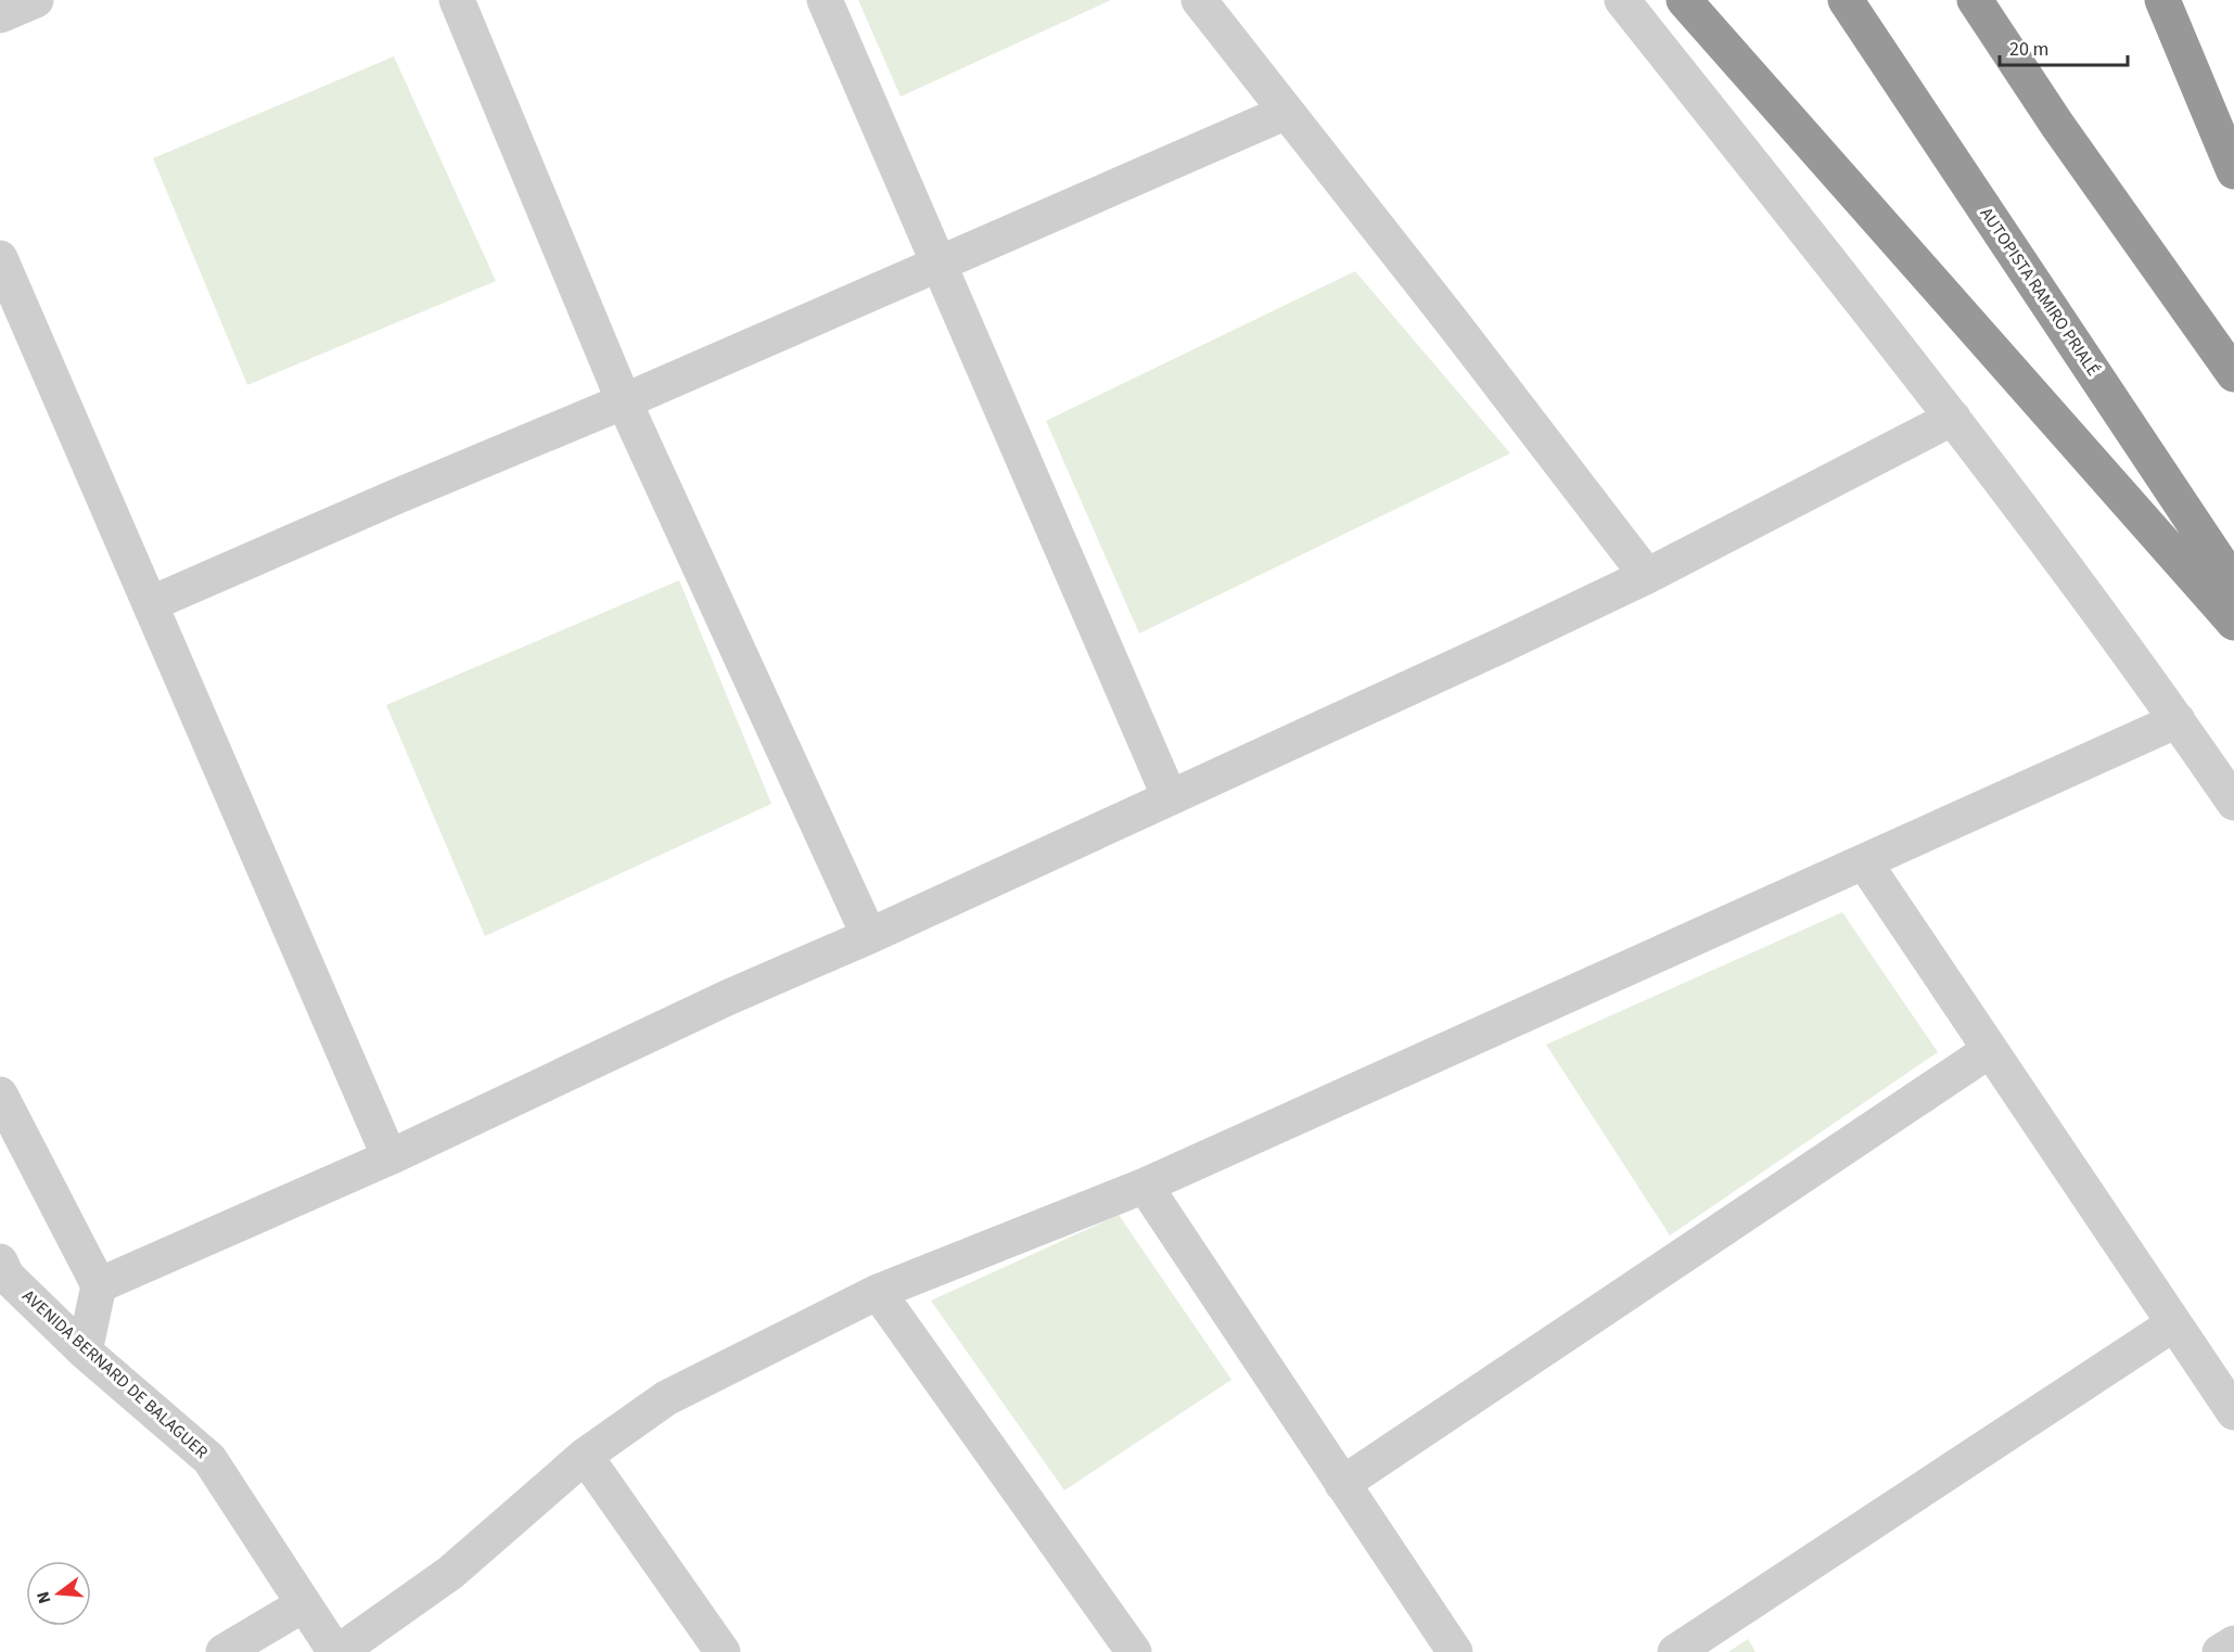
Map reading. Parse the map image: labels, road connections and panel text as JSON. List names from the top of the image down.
{
  "streets": {
    "highway": ["AUTOPISTA RAMIRO PRIALÉ"],
    "street": ["AVENIDA BERNARD DE BALAGUER"]
  },
  "scale_bar": "20 m",
  "north": "left"
}
